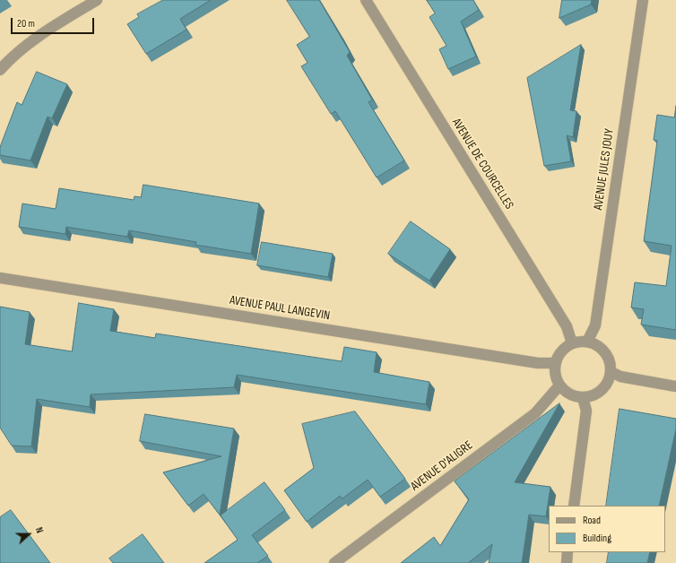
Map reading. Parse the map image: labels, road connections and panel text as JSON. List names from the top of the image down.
{
  "streets": {
    "street": [
      "AVENUE DE COURCELLES",
      "AVENUE JULES JOUY",
      "AVENUE PAUL LANGEVIN",
      "AVENUE D'ALIGRE"
    ]
  },
  "crossings": [
    ["AVENUE DE COURCELLES", "AVENUE JULES JOUY"],
    ["AVENUE DE COURCELLES", "AVENUE PAUL LANGEVIN"],
    ["AVENUE DE COURCELLES", "AVENUE D'ALIGRE"],
    ["AVENUE JULES JOUY", "AVENUE PAUL LANGEVIN"],
    ["AVENUE JULES JOUY", "AVENUE D'ALIGRE"],
    ["AVENUE PAUL LANGEVIN", "AVENUE D'ALIGRE"]
  ],
  "legend": ["Road", "Building"],
  "scale_bar": "20 m",
  "north": "right"
}
